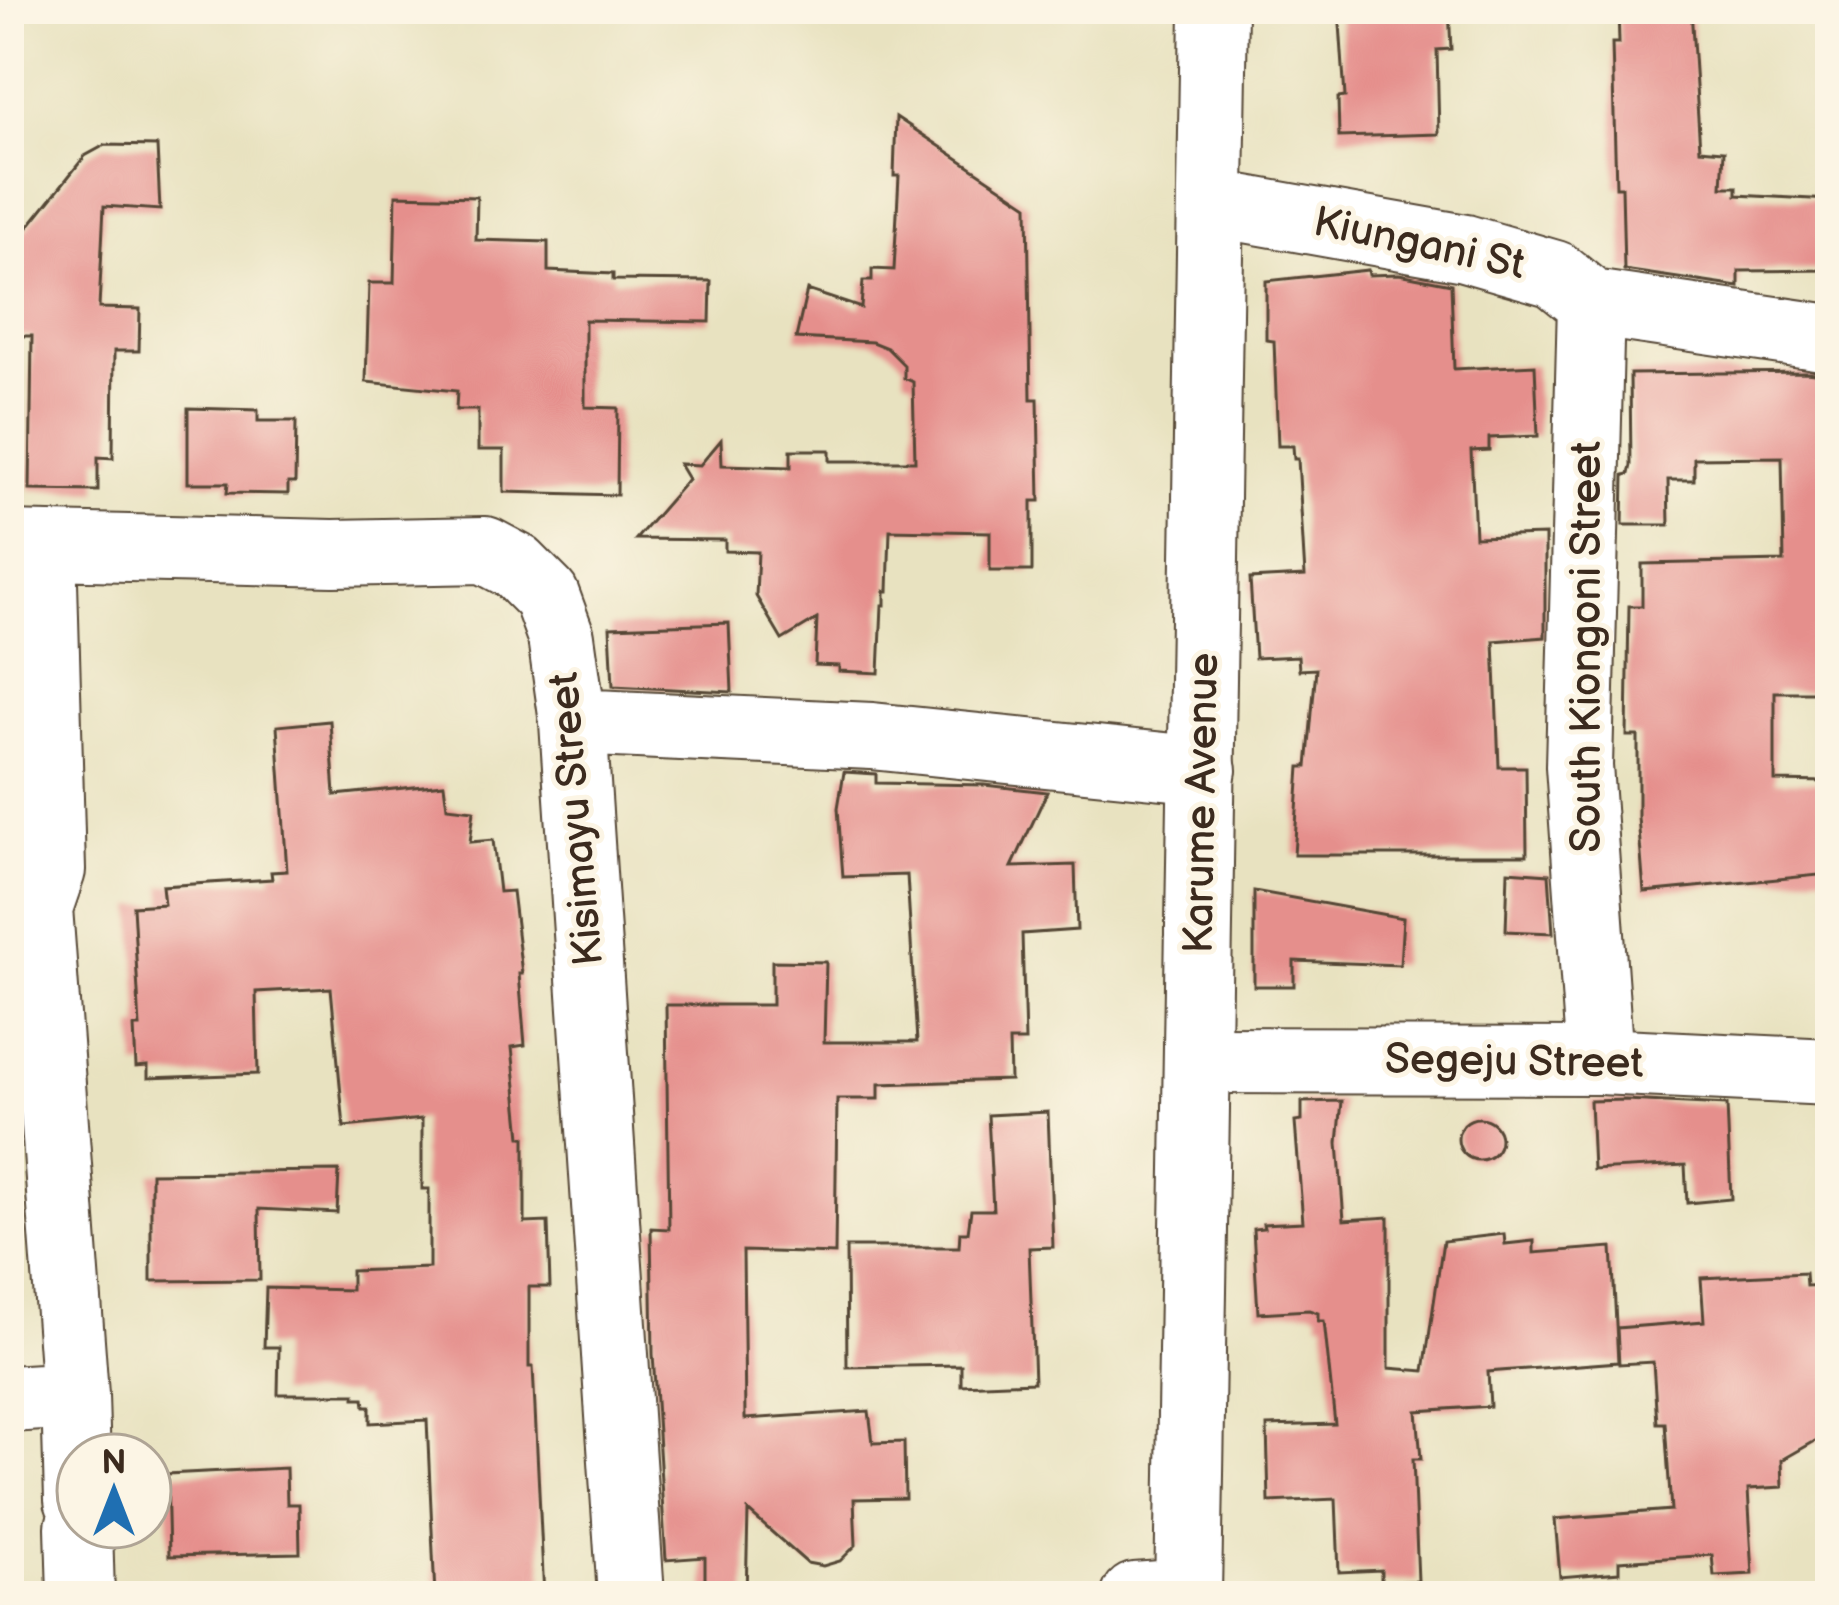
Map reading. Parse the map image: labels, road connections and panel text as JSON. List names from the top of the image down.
{
  "streets": {
    "street": [
      "Kiungani St",
      "South Kiongoni Street",
      "Karume Avenue",
      "Kisimayu Street",
      "Segeju Street"
    ]
  },
  "crossings": [
    ["Kiungani St", "South Kiongoni Street"],
    ["Kiungani St", "Karume Avenue"],
    ["South Kiongoni Street", "Segeju Street"],
    ["Karume Avenue", "Segeju Street"]
  ],
  "north": "top"
}
